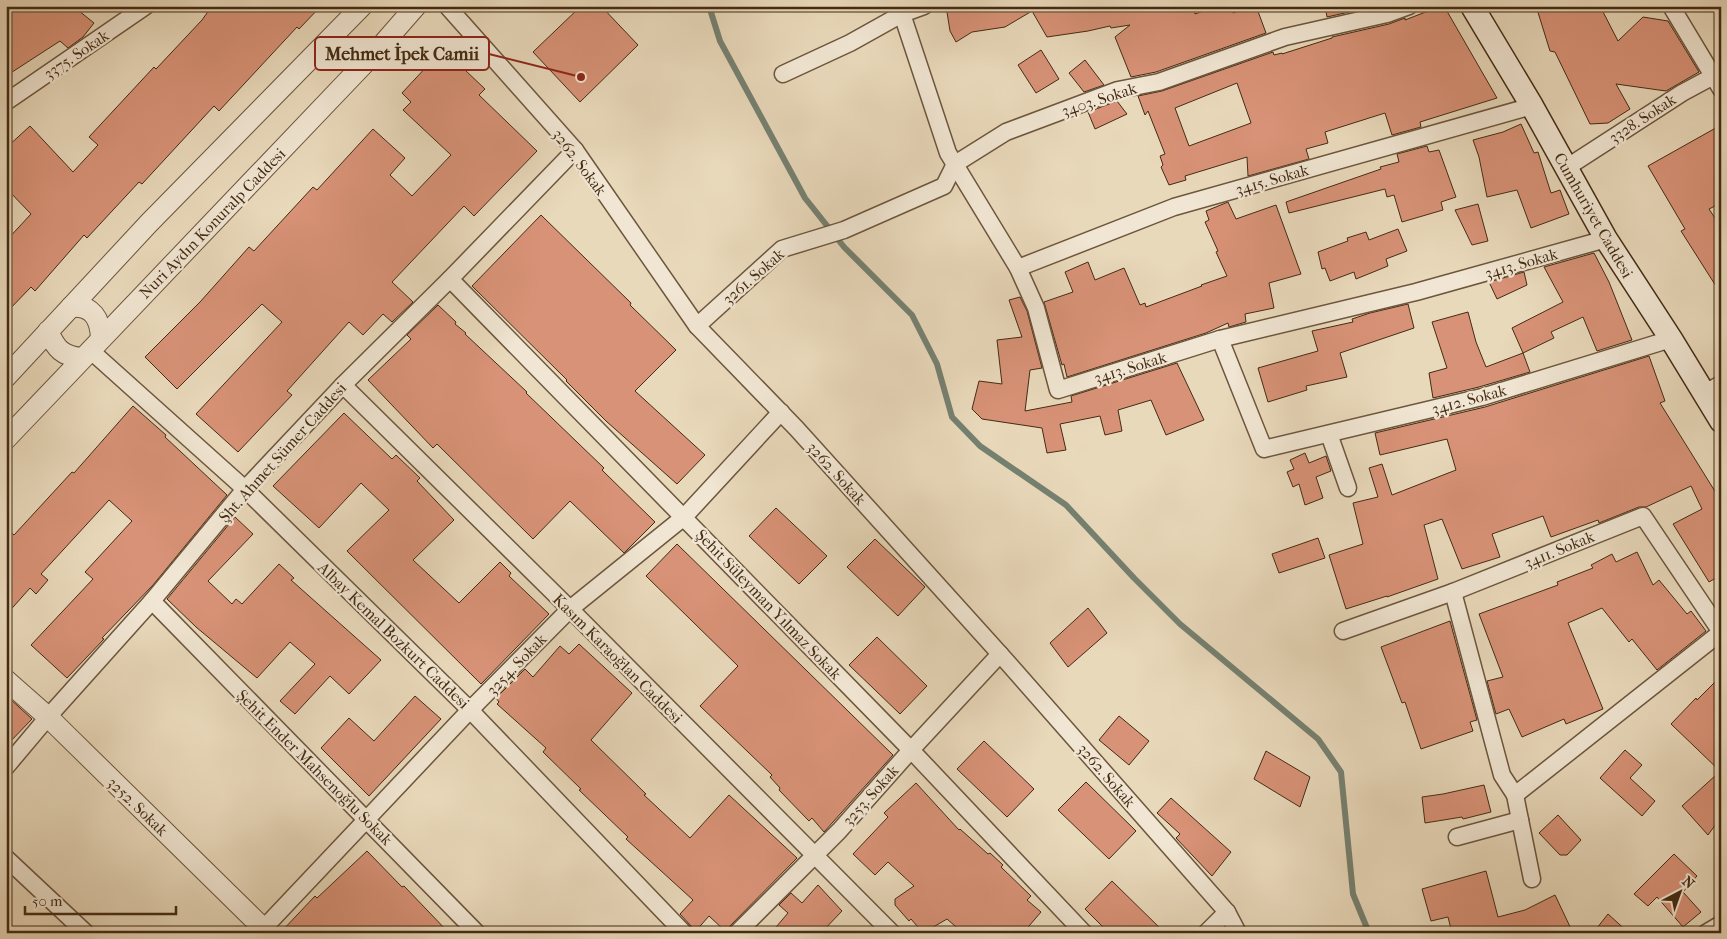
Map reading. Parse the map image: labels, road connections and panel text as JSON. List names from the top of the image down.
{
  "streets": {
    "main road": ["Cumhuriyet Caddesi"],
    "street": [
      "3375. Sokak",
      "3403. Sokak",
      "3328. Sokak",
      "3262. Sokak",
      "3415. Sokak",
      "Nuri Aydın Konuralp Caddesi",
      "3413. Sokak",
      "3261. Sokak",
      "3412. Sokak",
      "Şht. Ahmet Sümer Caddesi",
      "3411. Sokak",
      "Şehit Süleyman Yılmaz Sokak",
      "Albay Kemal Bozkurt Caddesi",
      "Kasım Karaoğlan Caddesi",
      "3254. Sokak",
      "Şehit Ender Mahsenoğlu Sokak",
      "3253. Sokak",
      "3252. Sokak"
    ]
  },
  "crossings": [
    ["3403. Sokak", "3413. Sokak"],
    ["3403. Sokak", "3261. Sokak"],
    ["3328. Sokak", "Cumhuriyet Caddesi"],
    ["3262. Sokak", "3261. Sokak"],
    ["3262. Sokak", "Şht. Ahmet Sümer Caddesi"],
    ["3262. Sokak", "3254. Sokak"],
    ["3262. Sokak", "3253. Sokak"],
    ["3415. Sokak", "Cumhuriyet Caddesi"],
    ["3415. Sokak", "3413. Sokak"],
    ["Cumhuriyet Caddesi", "3413. Sokak"],
    ["Cumhuriyet Caddesi", "3412. Sokak"],
    ["Nuri Aydın Konuralp Caddesi", "Albay Kemal Bozkurt Caddesi"],
    ["3413. Sokak", "3261. Sokak"],
    ["3413. Sokak", "3412. Sokak"],
    ["Şht. Ahmet Sümer Caddesi", "Şehit Süleyman Yılmaz Sokak"],
    ["Şht. Ahmet Sümer Caddesi", "Albay Kemal Bozkurt Caddesi"],
    ["Şht. Ahmet Sümer Caddesi", "Kasım Karaoğlan Caddesi"],
    ["Şht. Ahmet Sümer Caddesi", "Şehit Ender Mahsenoğlu Sokak"],
    ["Şht. Ahmet Sümer Caddesi", "3252. Sokak"],
    ["Şehit Süleyman Yılmaz Sokak", "3254. Sokak"],
    ["Şehit Süleyman Yılmaz Sokak", "3253. Sokak"],
    ["Albay Kemal Bozkurt Caddesi", "3254. Sokak"],
    ["Kasım Karaoğlan Caddesi", "3254. Sokak"],
    ["Kasım Karaoğlan Caddesi", "3253. Sokak"],
    ["3254. Sokak", "Şehit Ender Mahsenoğlu Sokak"],
    ["3254. Sokak", "3252. Sokak"]
  ],
  "places": ["Mehmet İpek Camii"],
  "scale_bar": "50 m",
  "north": "top right"
}
